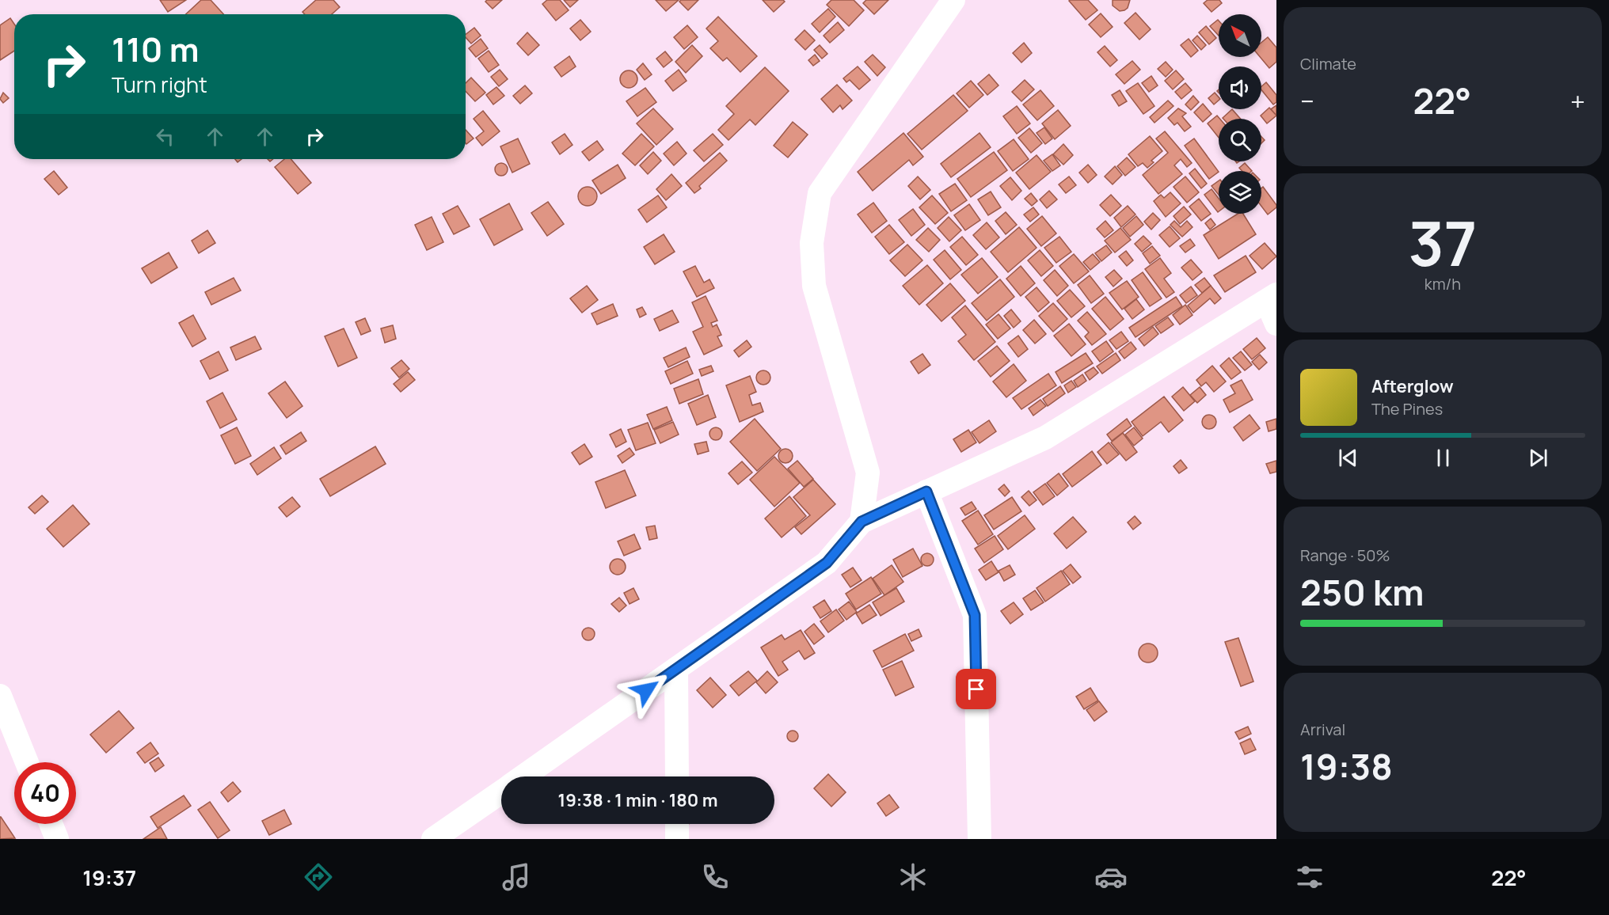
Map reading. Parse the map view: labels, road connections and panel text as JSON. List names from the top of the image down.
{
  "north": "top left",
  "page": {
    "tile": [
      "Climate",
      ["37", "km/h"],
      ["Range · 50%", "250 km"],
      ["Arrival", "19:38"]
    ],
    "turn": ["110 m", "Turn right"],
    "heat": ["−", "22°", "+"],
    "song": ["Afterglow", "The Pines"],
    "limit": "40",
    "trip": "19:38 · 1 min · 180 m",
    "tabs": ["19:37", "22°"]
  }
}
